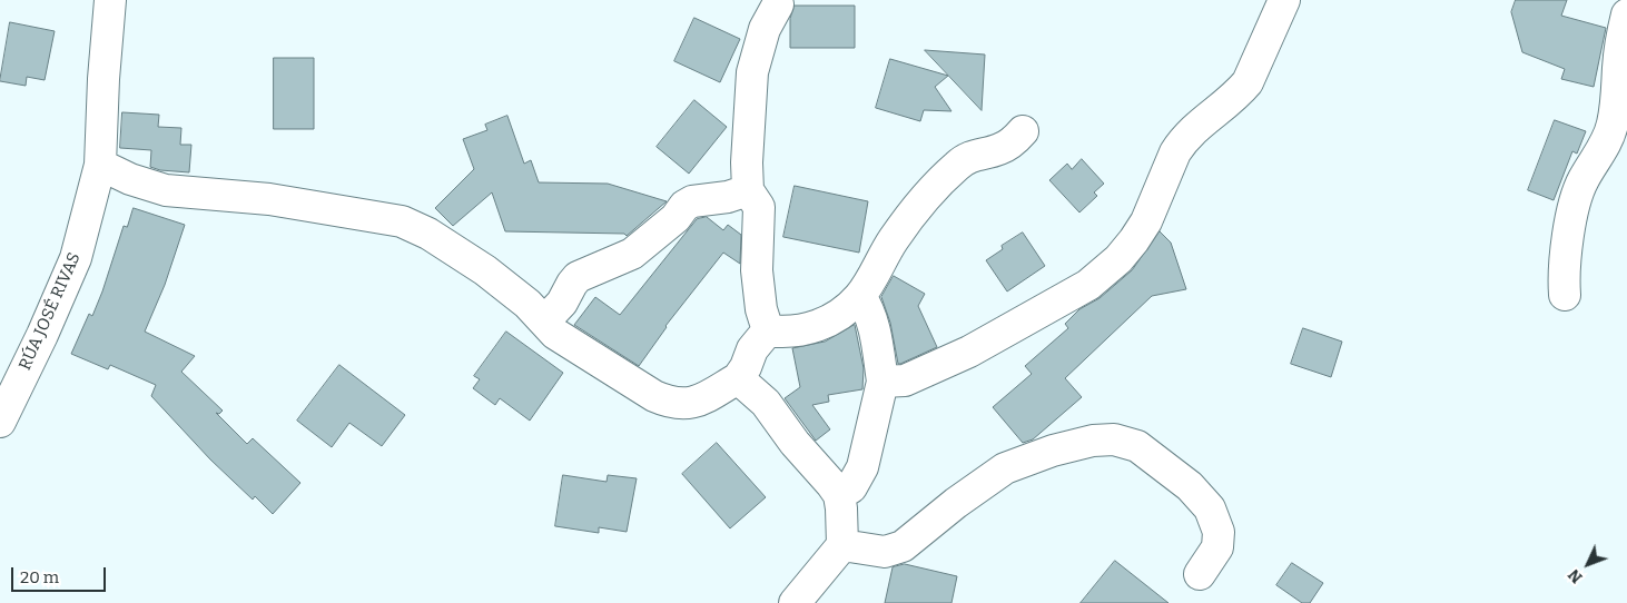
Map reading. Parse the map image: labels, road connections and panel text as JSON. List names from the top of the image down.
{
  "streets": {
    "street": ["RÚA JOSÉ RIVAS"]
  },
  "scale_bar": "20 m",
  "north": "bottom left"
}
